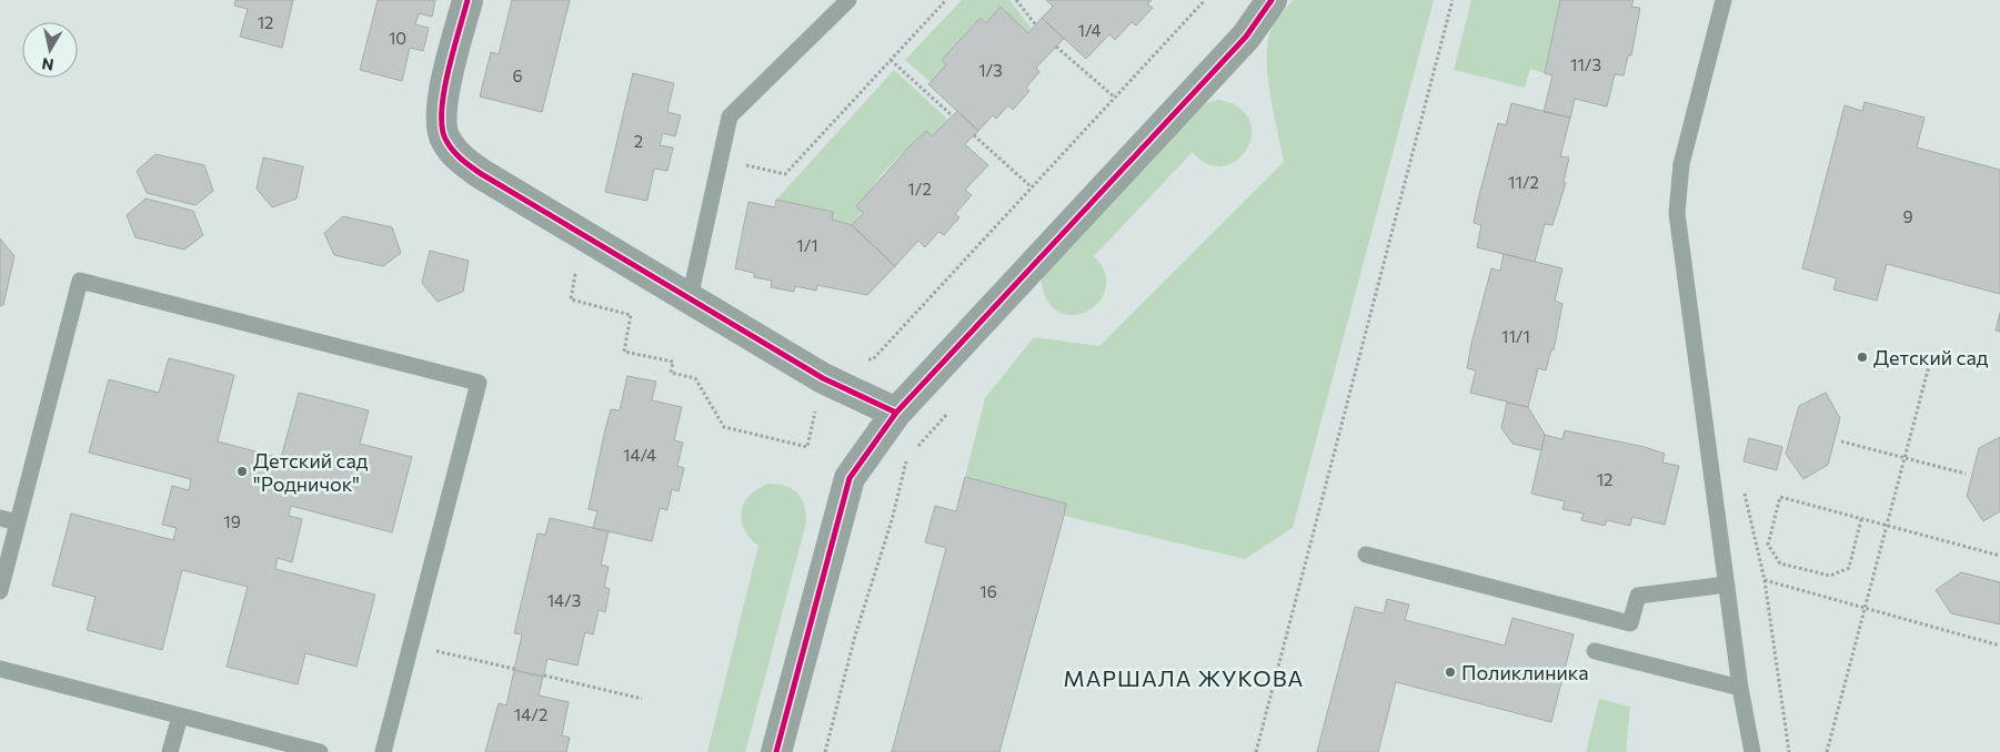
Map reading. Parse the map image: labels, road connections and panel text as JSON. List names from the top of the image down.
{
  "districts": ["МАРШАЛА ЖУКОВА"],
  "places": ["Детский сад", "Детский сад \"Родничок\"", "Поликлиника"],
  "house_numbers": [
    "12",
    "1/4",
    "10",
    "11/3",
    "1/3",
    "6",
    "2",
    "11/2",
    "1/2",
    "9",
    "1/1",
    "11/1",
    "14/4",
    "12",
    "19",
    "16",
    "14/3",
    "14/2"
  ],
  "north": "bottom"
}
